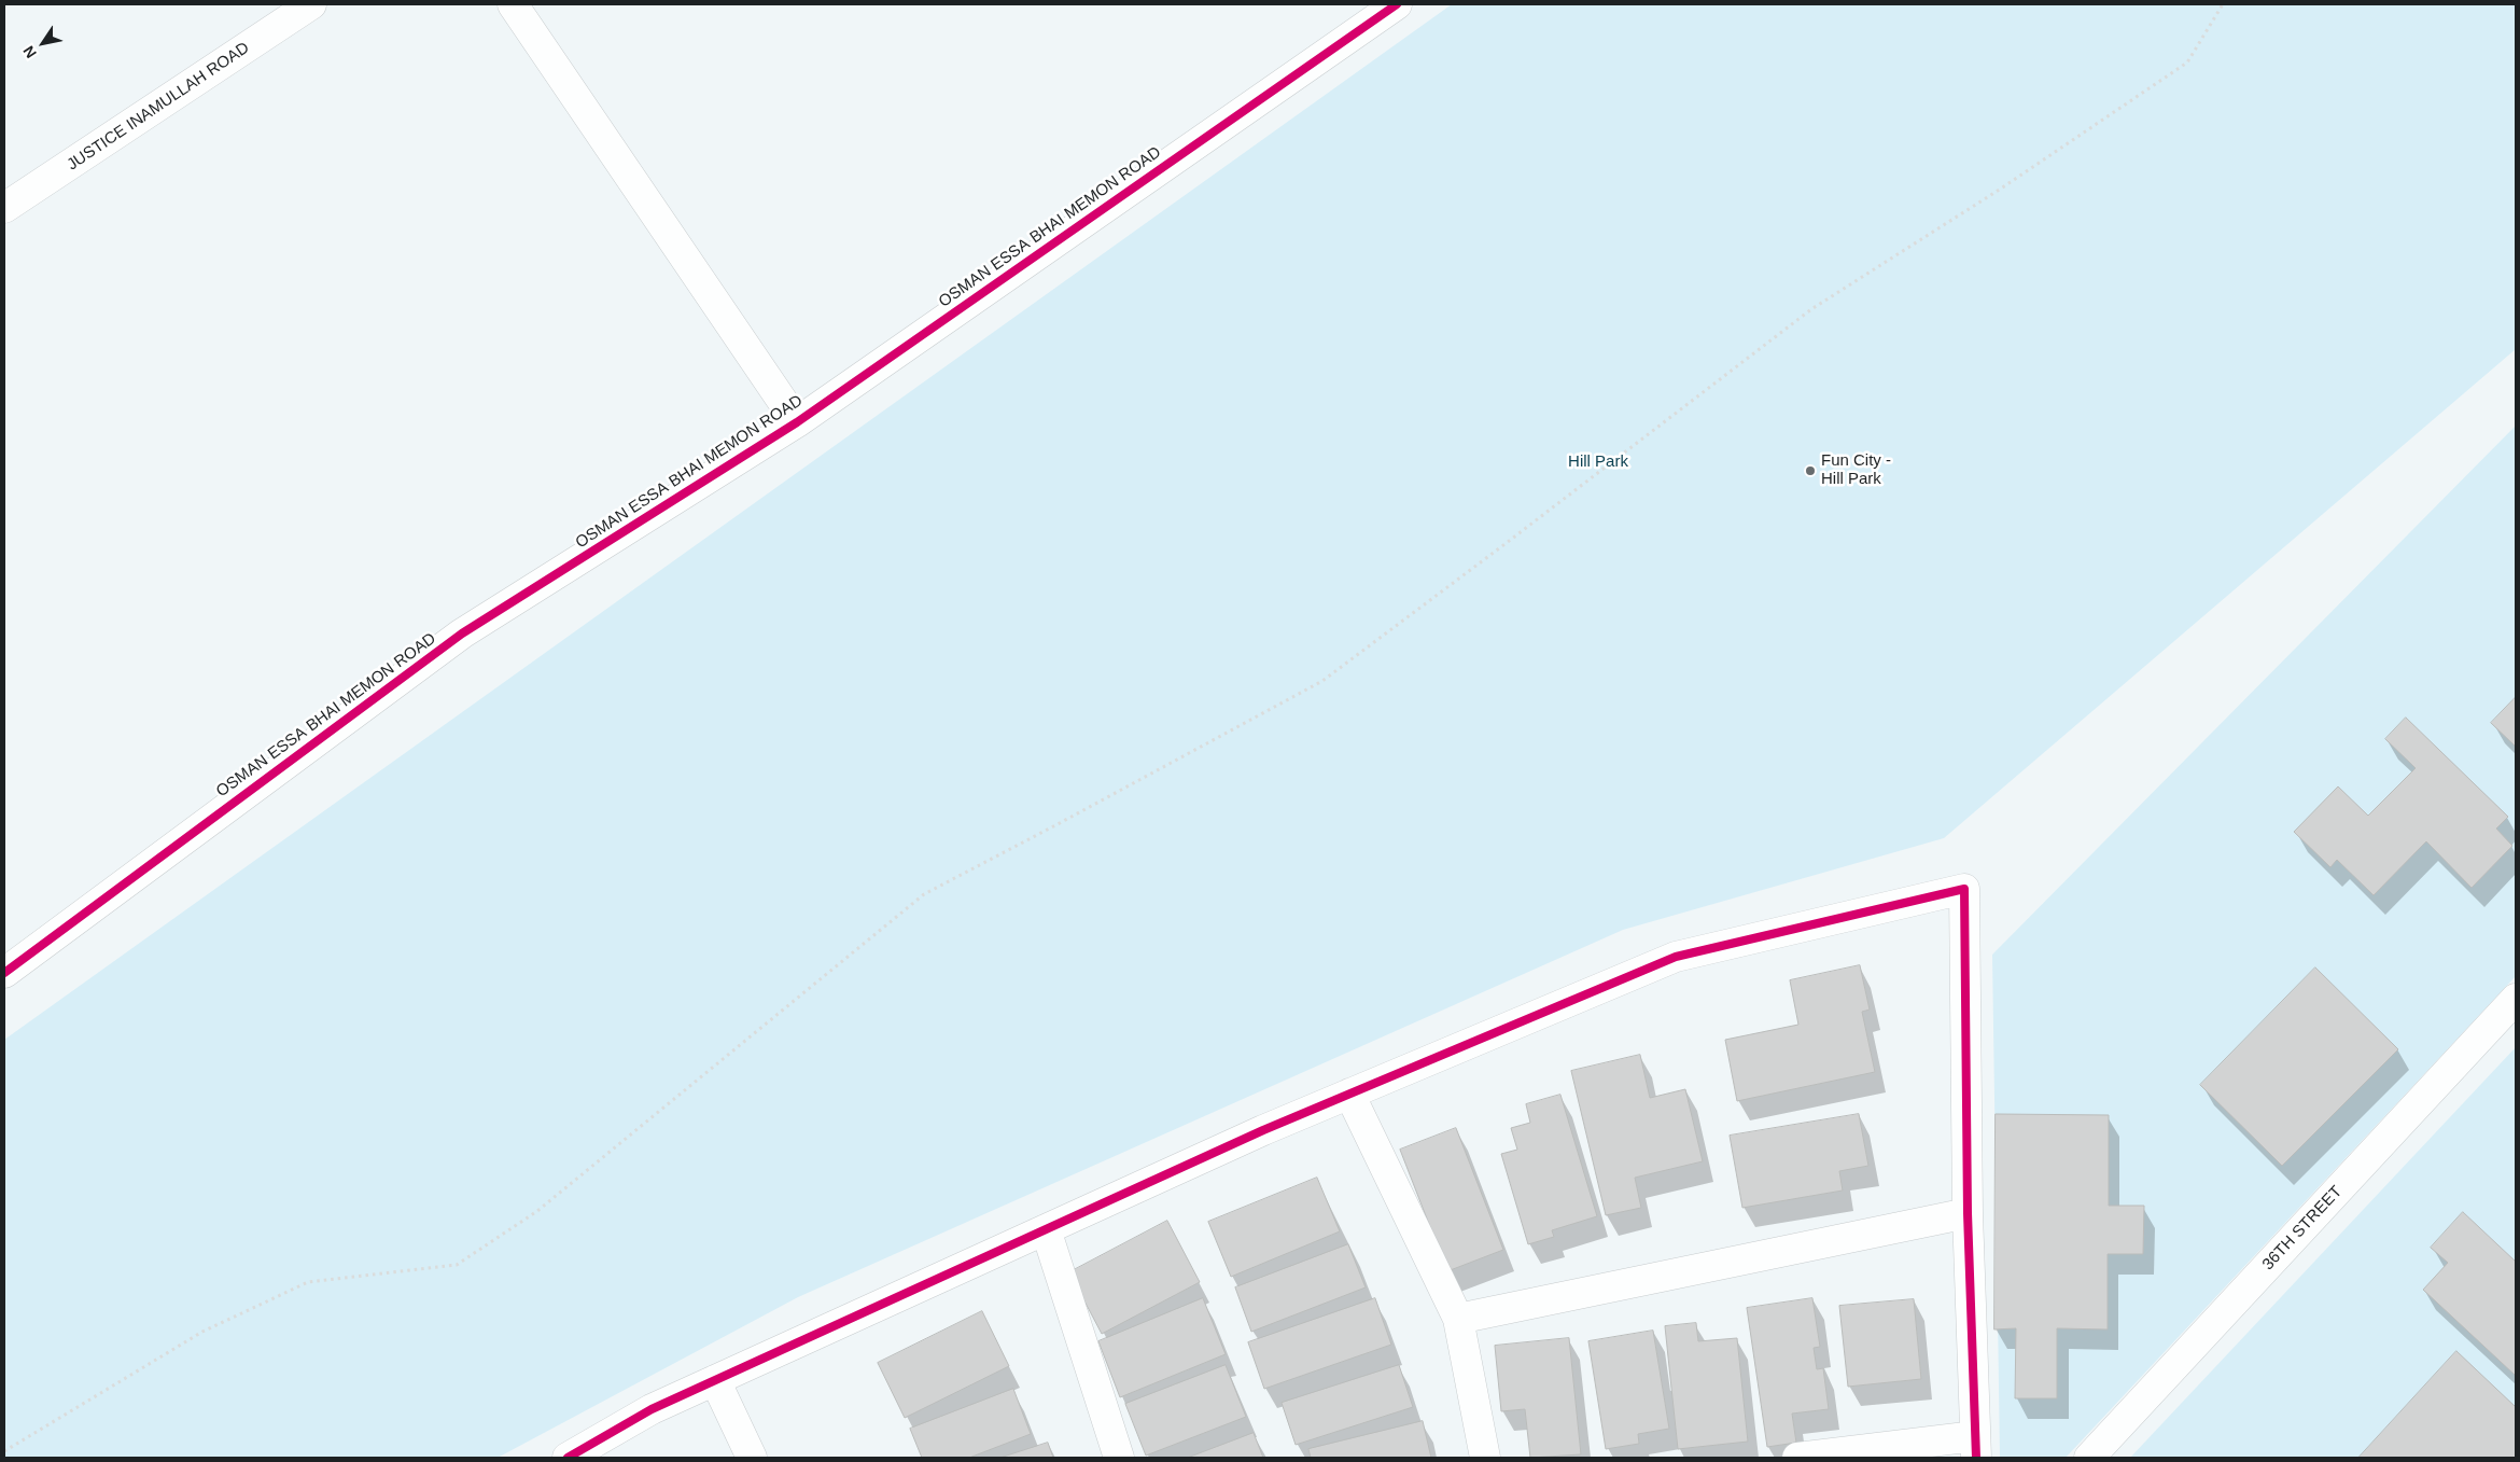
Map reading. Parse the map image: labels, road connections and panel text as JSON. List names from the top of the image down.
{
  "streets": {
    "street": ["JUSTICE INAMULLAH ROAD", "OSMAN ESSA BHAI MEMON ROAD", "36TH STREET"]
  },
  "parks": ["Hill Park"],
  "places": ["Fun City - Hill Park"],
  "north": "bottom left"
}
